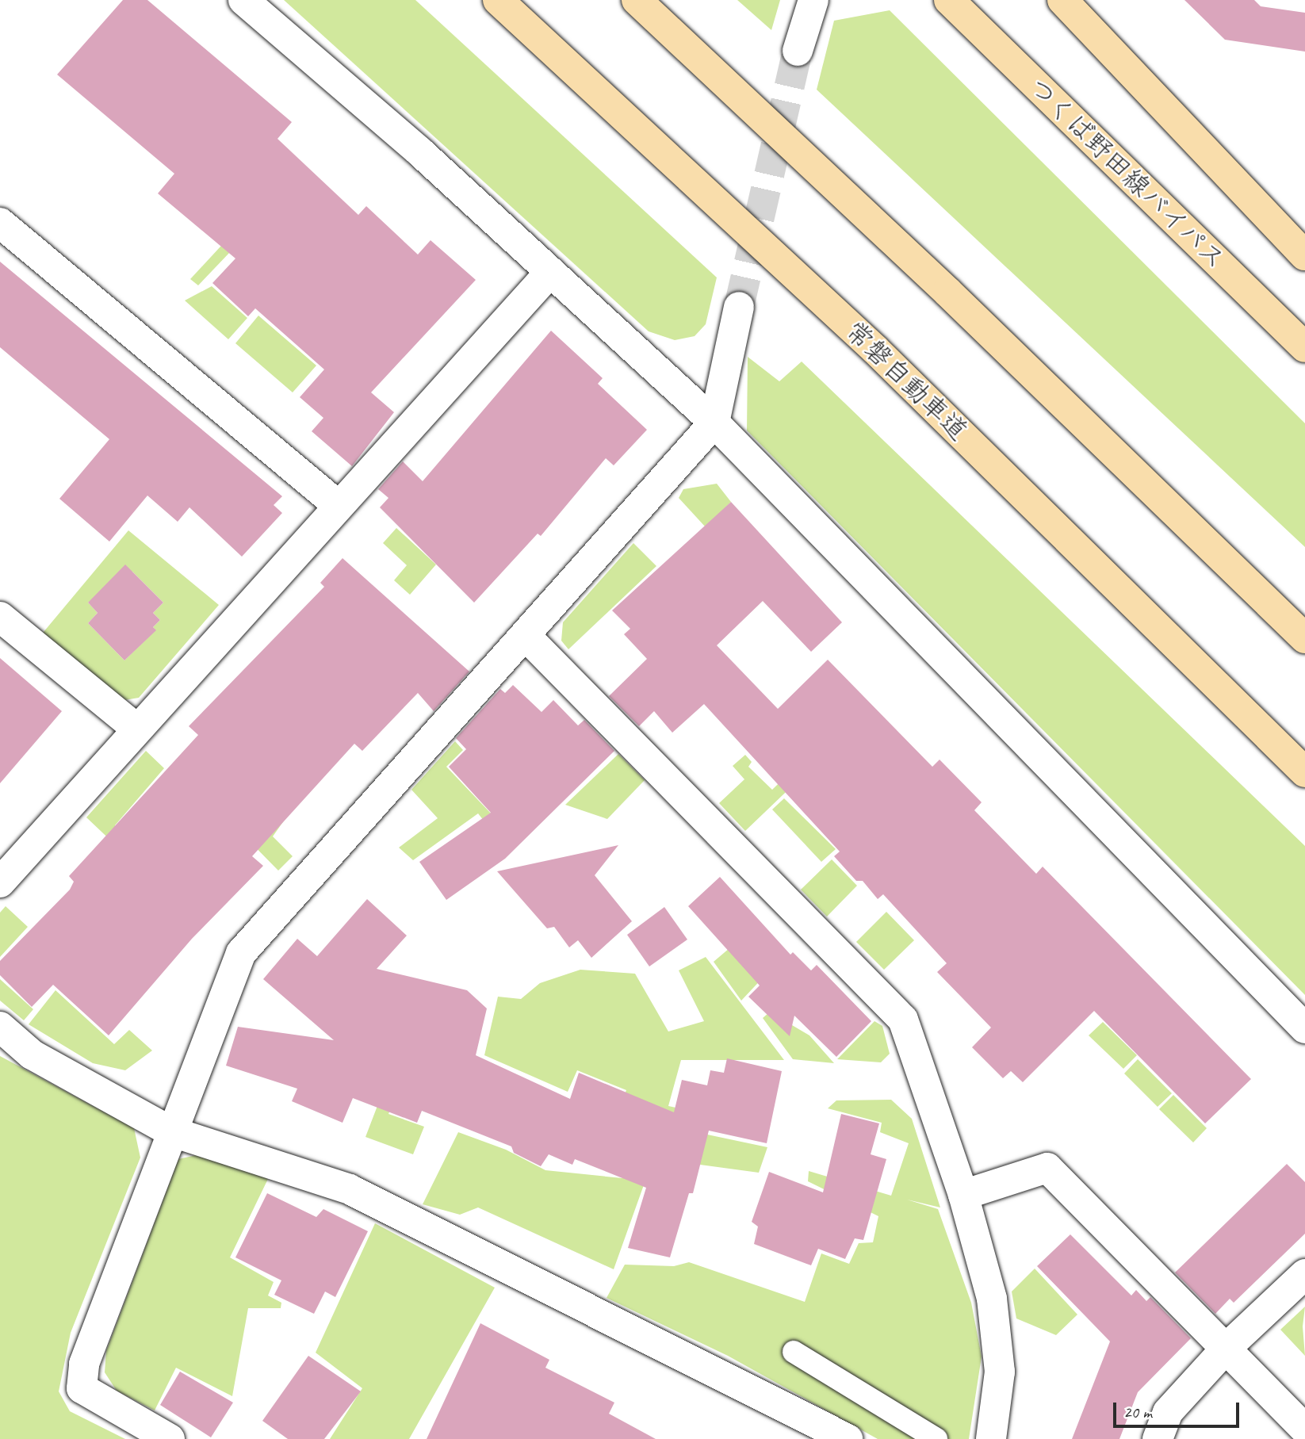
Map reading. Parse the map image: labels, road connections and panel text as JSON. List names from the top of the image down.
{
  "streets": {
    "main road": ["つくば野田線バイパス", "常磐自動車道"]
  },
  "scale_bar": "20 m"
}
